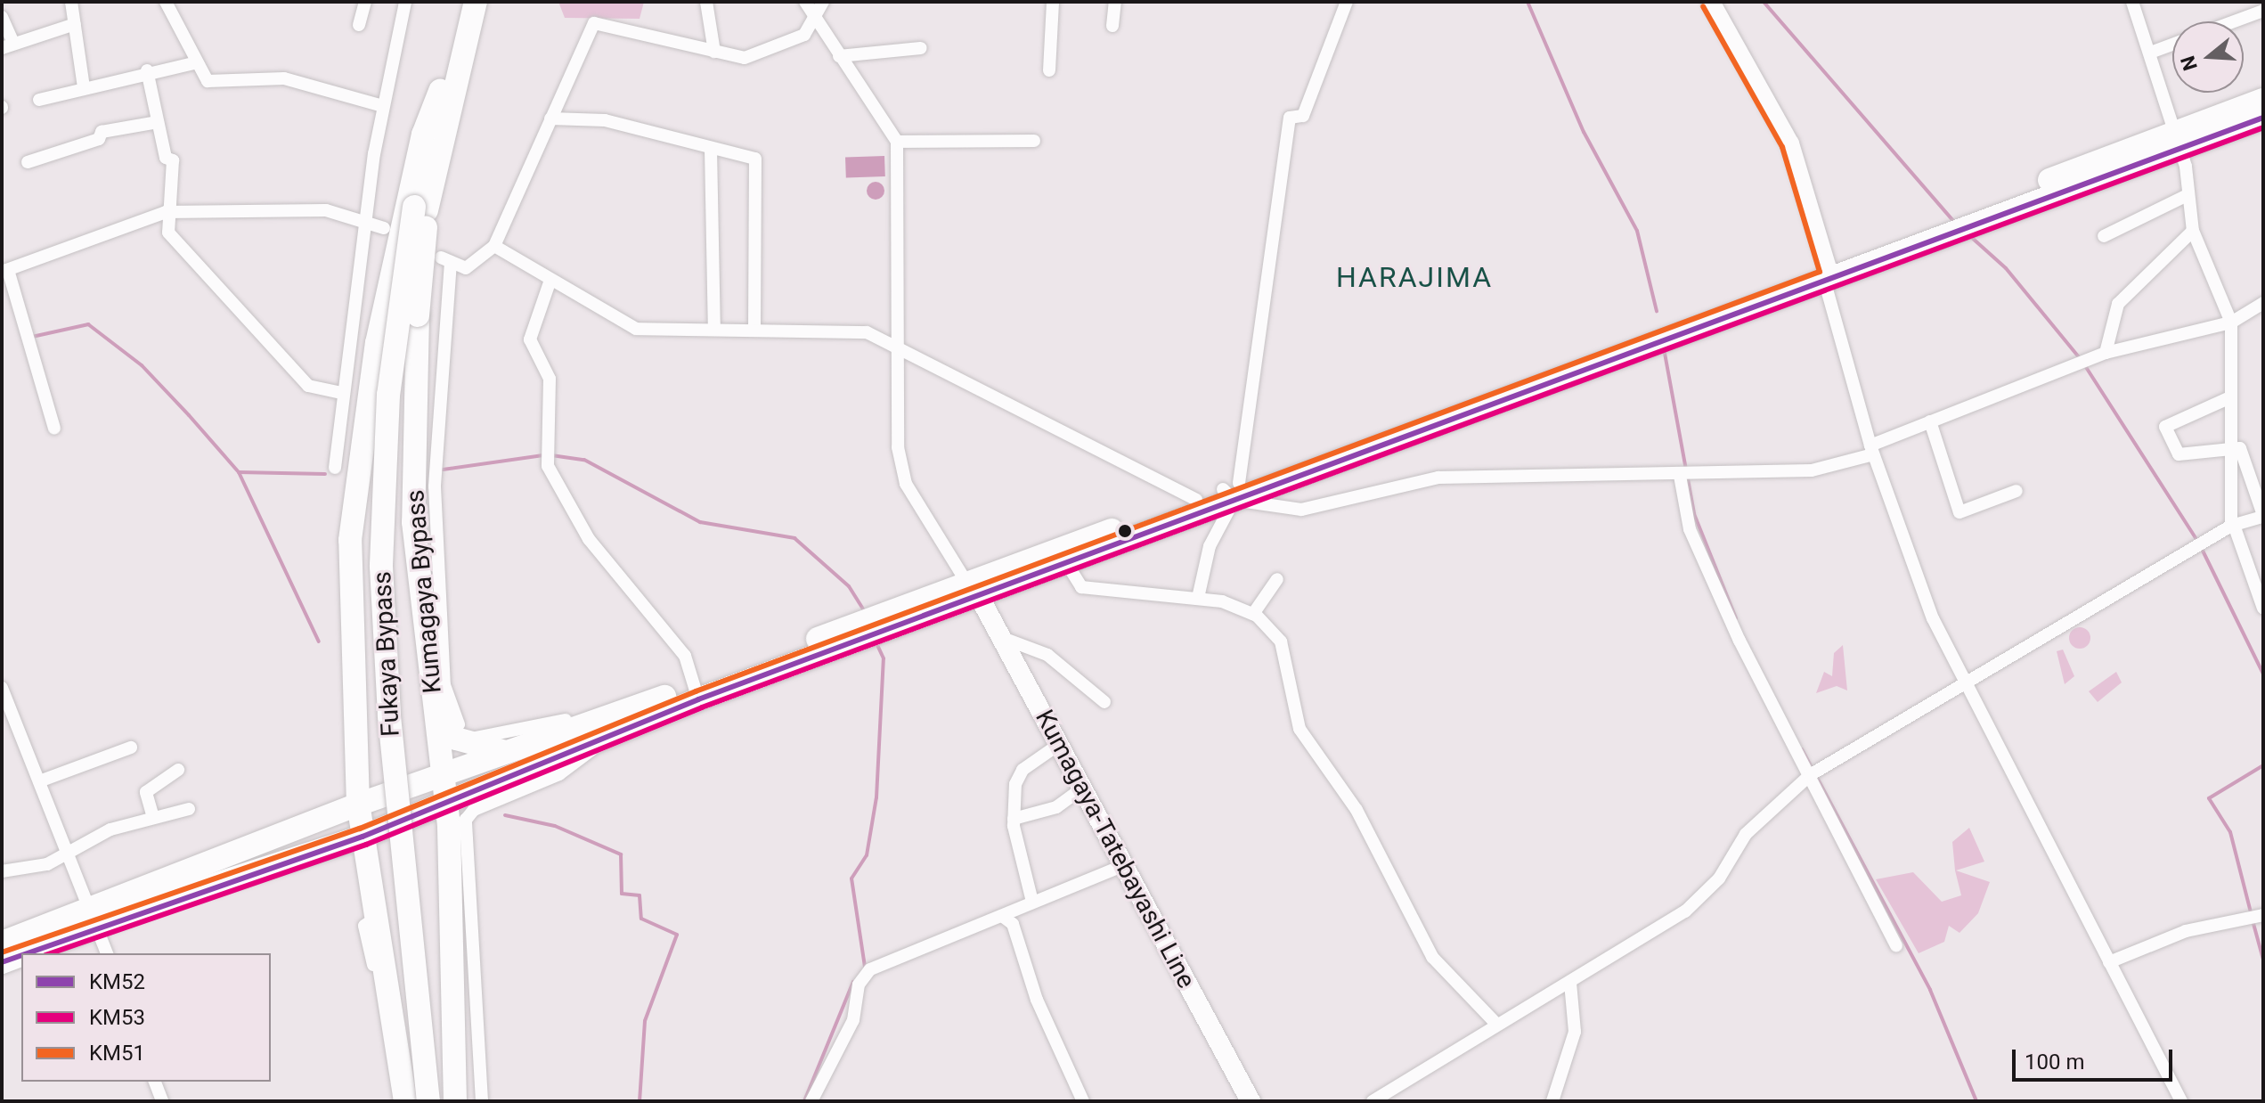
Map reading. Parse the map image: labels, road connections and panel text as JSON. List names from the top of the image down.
{
  "streets": {
    "highway": ["Kumagaya Bypass", "Fukaya Bypass"],
    "main road": ["Kumagaya-Tatebayashi Line"]
  },
  "crossings": [
    ["Kumagaya Bypass", "Fukaya Bypass"]
  ],
  "districts": ["HARAJIMA"],
  "lines": ["transit line KM51", "transit line KM52", "transit line KM53"],
  "legend": ["KM52", "KM53", "KM51"],
  "scale_bar": "100 m",
  "north": "left"
}
